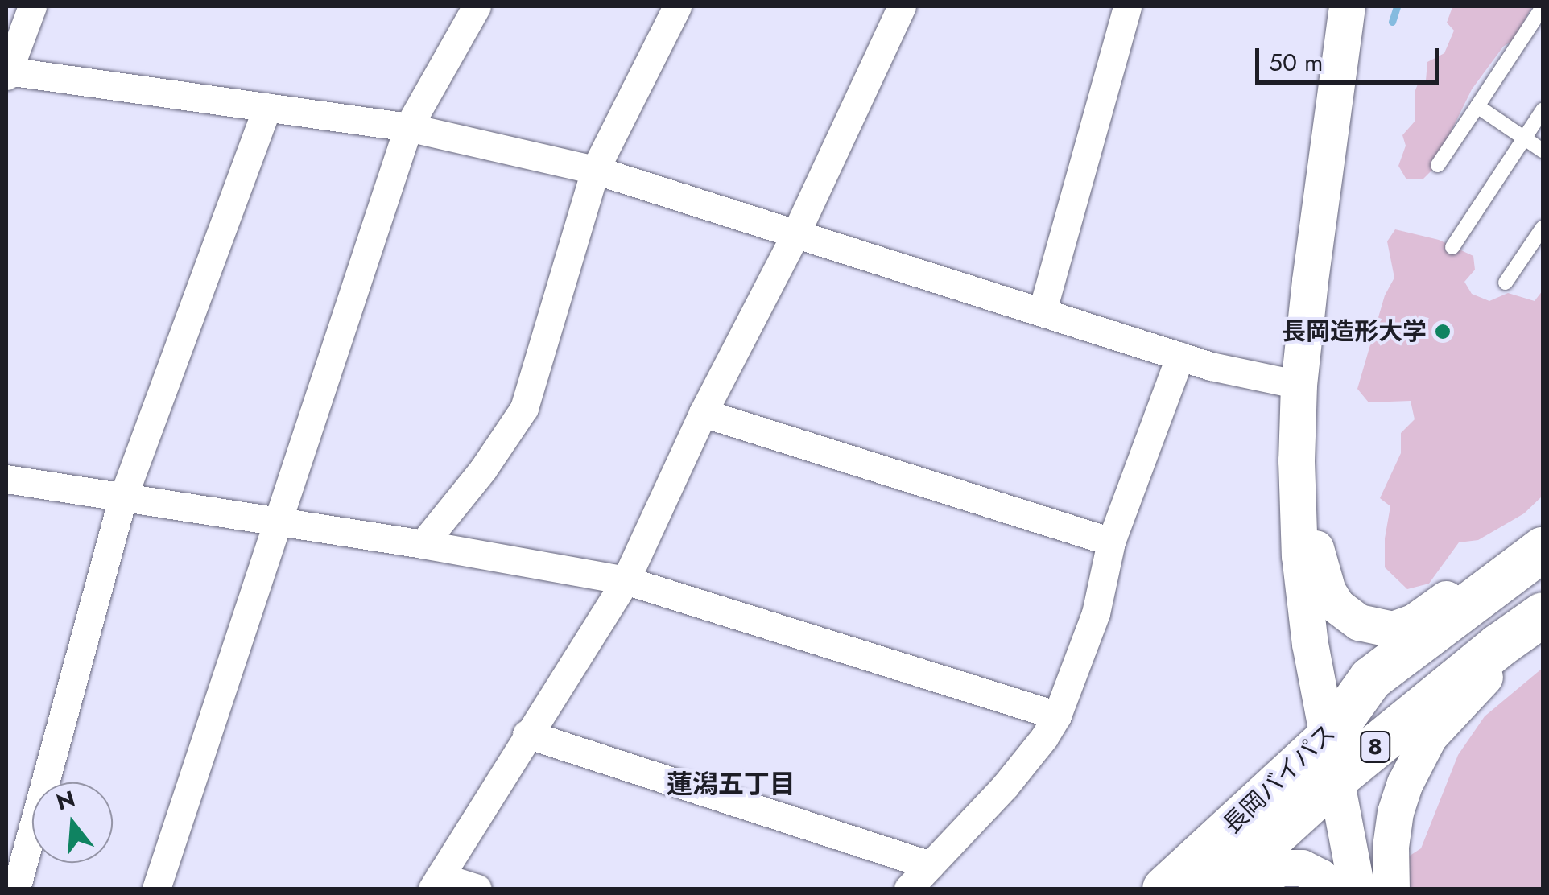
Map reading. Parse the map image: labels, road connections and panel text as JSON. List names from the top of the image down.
{
  "streets": {
    "highway": ["8", "長岡バイパス"]
  },
  "districts": ["蓮潟五丁目"],
  "places": ["長岡造形大学"],
  "scale_bar": "50 m",
  "north": "top"
}
